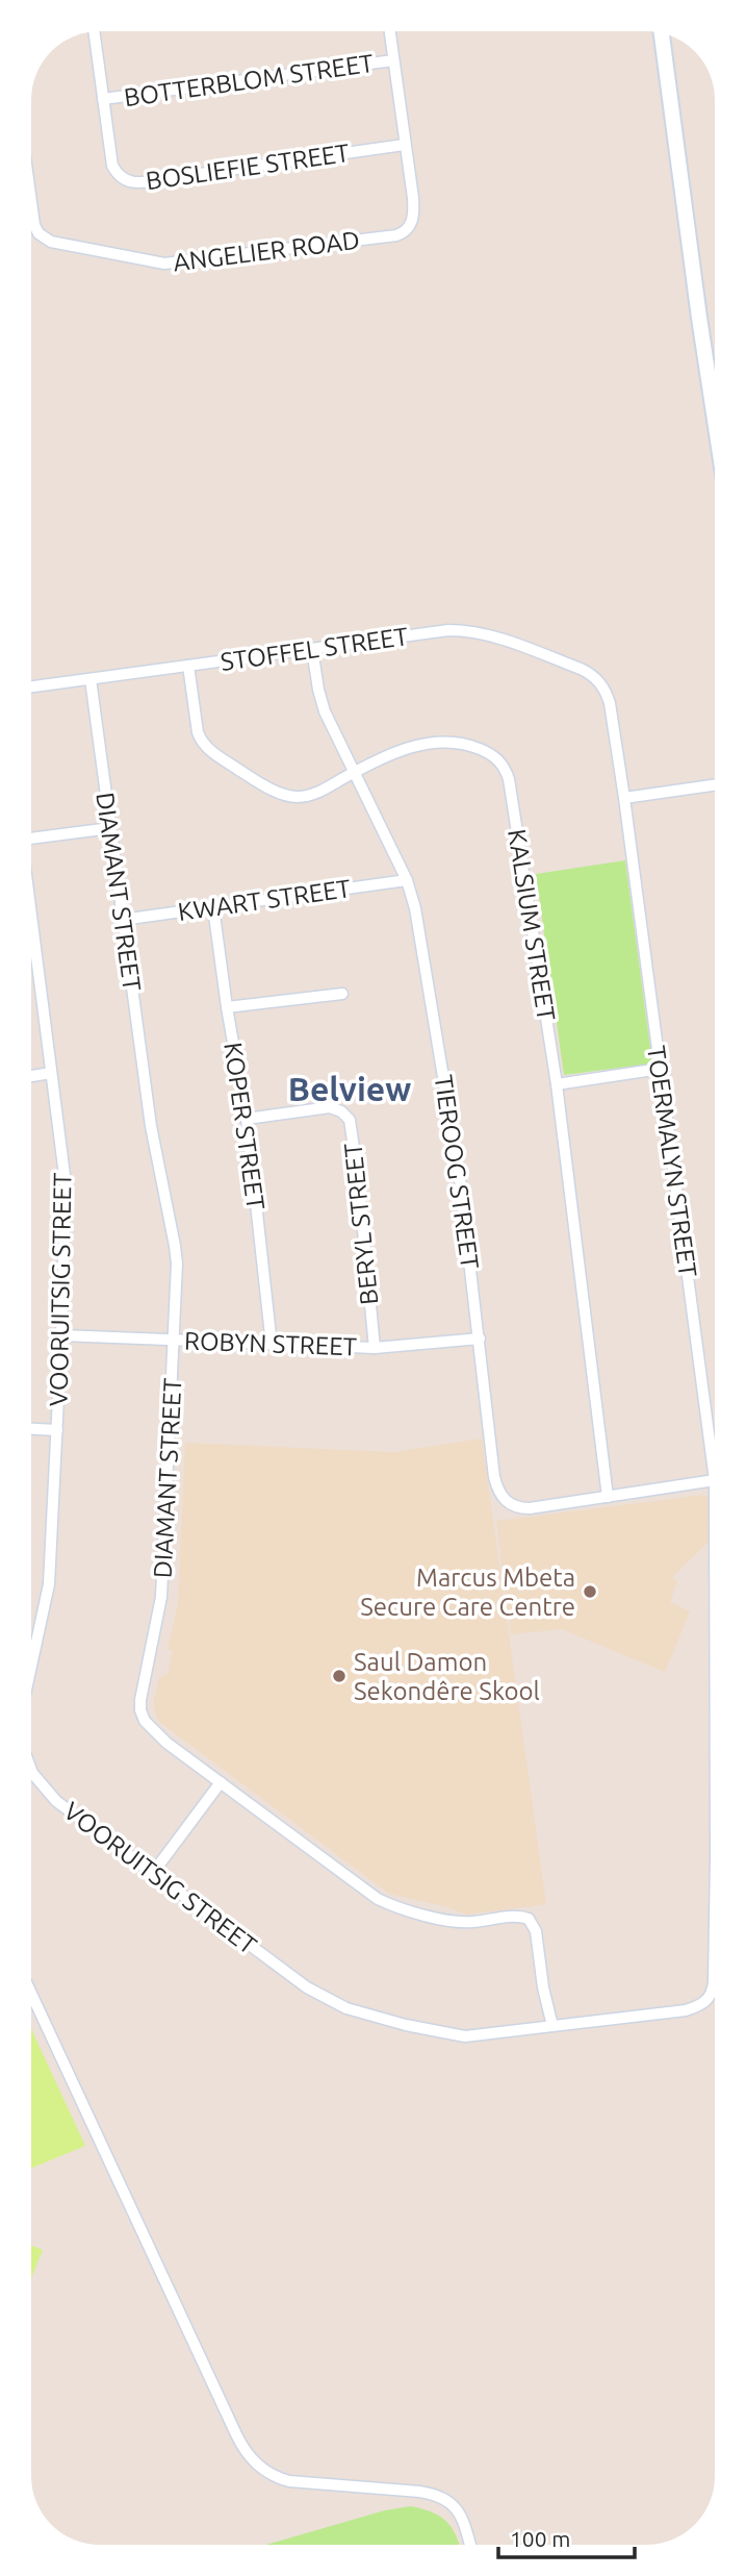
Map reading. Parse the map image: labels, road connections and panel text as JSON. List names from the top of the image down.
{
  "streets": {
    "street": [
      "BOTTERBLOM STREET",
      "BOSLIEFIE STREET",
      "ANGELIER ROAD",
      "STOFFEL STREET",
      "DIAMANT STREET",
      "KWART STREET",
      "KALSIUM STREET",
      "KOPER STREET",
      "TOERMALYN STREET",
      "TIEROOG STREET",
      "BERYL STREET",
      "VOORUITSIG STREET",
      "ROBYN STREET"
    ]
  },
  "crossings": [
    ["BOTTERBLOM STREET", "BOSLIEFIE STREET"],
    ["BOTTERBLOM STREET", "ANGELIER ROAD"],
    ["BOSLIEFIE STREET", "ANGELIER ROAD"],
    ["STOFFEL STREET", "DIAMANT STREET"],
    ["STOFFEL STREET", "KALSIUM STREET"],
    ["STOFFEL STREET", "TOERMALYN STREET"],
    ["STOFFEL STREET", "TIEROOG STREET"],
    ["DIAMANT STREET", "KWART STREET"],
    ["DIAMANT STREET", "VOORUITSIG STREET"],
    ["DIAMANT STREET", "ROBYN STREET"],
    ["KWART STREET", "KOPER STREET"],
    ["KWART STREET", "TIEROOG STREET"],
    ["KALSIUM STREET", "TIEROOG STREET"],
    ["KOPER STREET", "BERYL STREET"],
    ["KOPER STREET", "ROBYN STREET"],
    ["TOERMALYN STREET", "TIEROOG STREET"],
    ["TOERMALYN STREET", "VOORUITSIG STREET"],
    ["TIEROOG STREET", "ROBYN STREET"],
    ["BERYL STREET", "ROBYN STREET"],
    ["VOORUITSIG STREET", "ROBYN STREET"]
  ],
  "districts": ["Belview"],
  "places": ["Marcus Mbeta Secure Care Centre", "Saul Damon Sekondêre Skool"],
  "scale_bar": "100 m"
}
